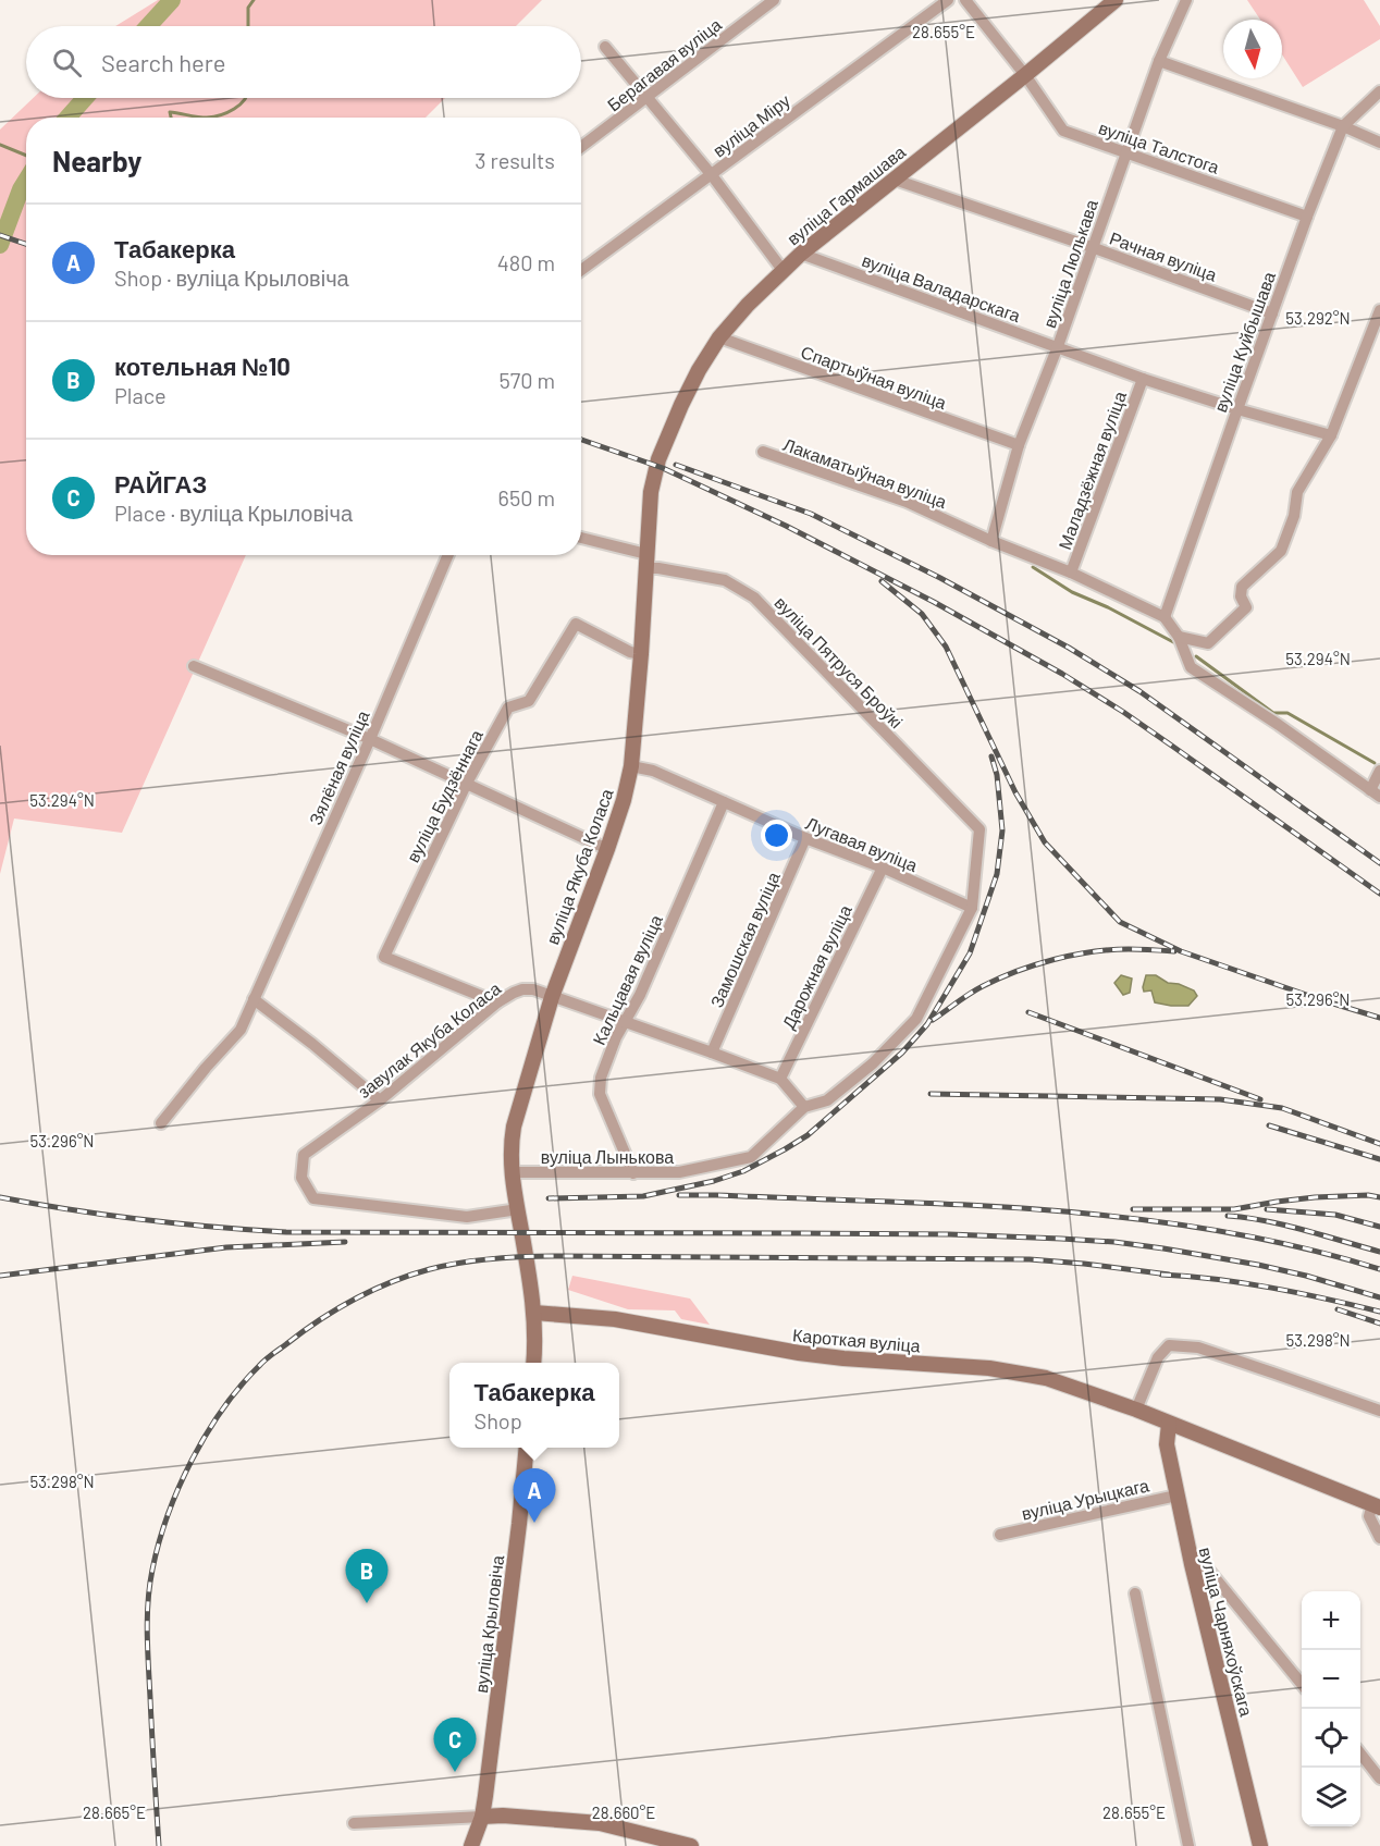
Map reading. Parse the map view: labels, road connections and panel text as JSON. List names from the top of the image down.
{
  "streets": {
    "main road": [
      "вуліца Гармашава",
      "вуліца Якуба Коласа",
      "Кароткая вуліца",
      "вуліца Крыловіча",
      "вуліца Чарняхоўскага"
    ],
    "street": [
      "Берагавая вуліца",
      "вуліца Міру",
      "вуліца Талстога",
      "Рачная вуліца",
      "вуліца Люлькава",
      "вуліца Валадарскага",
      "вуліца Куйбышава",
      "Спартыўная вуліца",
      "Маладзёжная вуліца",
      "Лакаматыўная вуліца",
      "вуліца Пятруся Броўкі",
      "Зялёная вуліца",
      "вуліца Будзённага",
      "Лугавая вуліца",
      "Замошская вуліца",
      "Дарожная вуліца",
      "Кальцавая вуліца",
      "завулак Якуба Коласа",
      "вуліца Лынькова",
      "вуліца Урыцкага"
    ]
  },
  "crossings": [
    ["вуліца Талстога", "вуліца Гармашава"],
    ["вуліца Талстога", "вуліца Люлькава"],
    ["вуліца Талстога", "вуліца Куйбышава"],
    ["вуліца Гармашава", "Рачная вуліца"],
    ["вуліца Гармашава", "вуліца Валадарскага"],
    ["вуліца Гармашава", "Спартыўная вуліца"],
    ["вуліца Гармашава", "вуліца Якуба Коласа"],
    ["Рачная вуліца", "вуліца Люлькава"],
    ["Рачная вуліца", "вуліца Куйбышава"],
    ["вуліца Люлькава", "вуліца Валадарскага"],
    ["вуліца Люлькава", "Спартыўная вуліца"],
    ["вуліца Люлькава", "Лакаматыўная вуліца"],
    ["вуліца Валадарскага", "вуліца Куйбышава"],
    ["вуліца Валадарскага", "Маладзёжная вуліца"],
    ["вуліца Куйбышава", "Лакаматыўная вуліца"],
    ["Маладзёжная вуліца", "Лакаматыўная вуліца"],
    ["вуліца Пятруся Броўкі", "вуліца Якуба Коласа"],
    ["вуліца Пятруся Броўкі", "вуліца Лынькова"],
    ["вуліца Будзённага", "вуліца Якуба Коласа"],
    ["вуліца Будзённага", "завулак Якуба Коласа"],
    ["Лугавая вуліца", "вуліца Якуба Коласа"],
    ["Лугавая вуліца", "Замошская вуліца"],
    ["Лугавая вуліца", "Дарожная вуліца"],
    ["Лугавая вуліца", "Кальцавая вуліца"],
    ["Лугавая вуліца", "вуліца Лынькова"],
    ["вуліца Якуба Коласа", "завулак Якуба Коласа"],
    ["вуліца Якуба Коласа", "вуліца Лынькова"],
    ["вуліца Якуба Коласа", "Кароткая вуліца"],
    ["Замошская вуліца", "завулак Якуба Коласа"],
    ["Дарожная вуліца", "завулак Якуба Коласа"],
    ["Кальцавая вуліца", "завулак Якуба Коласа"],
    ["Кальцавая вуліца", "вуліца Лынькова"],
    ["завулак Якуба Коласа", "вуліца Лынькова"],
    ["Кароткая вуліца", "вуліца Чарняхоўскага"],
    ["вуліца Урыцкага", "вуліца Чарняхоўскага"]
  ],
  "north": "bottom",
  "page": {
    "search": "Search here",
    "heading": ["Nearby", "3 results"],
    "list": [
      {
        "mark": "A",
        "name": "Табакерка",
        "note": "Shop · вуліца Крыловіча",
        "value": "480 m"
      },
      {
        "mark": "B",
        "name": "котельная №10",
        "note": "Place",
        "value": "570 m"
      },
      {
        "mark": "C",
        "name": "РАЙГАЗ",
        "note": "Place · вуліца Крыловіча",
        "value": "650 m"
      }
    ],
    "popup": ["Табакерка", "Shop"],
    "pins": ["A", "B", "C"],
    "map_buttons": ["+", "−"]
  },
  "coordinates": [
    "28.655°E",
    "53.292°N",
    "53.294°N",
    "53.296°N",
    "53.298°N",
    "28.665°E",
    "28.660°E"
  ]
}
